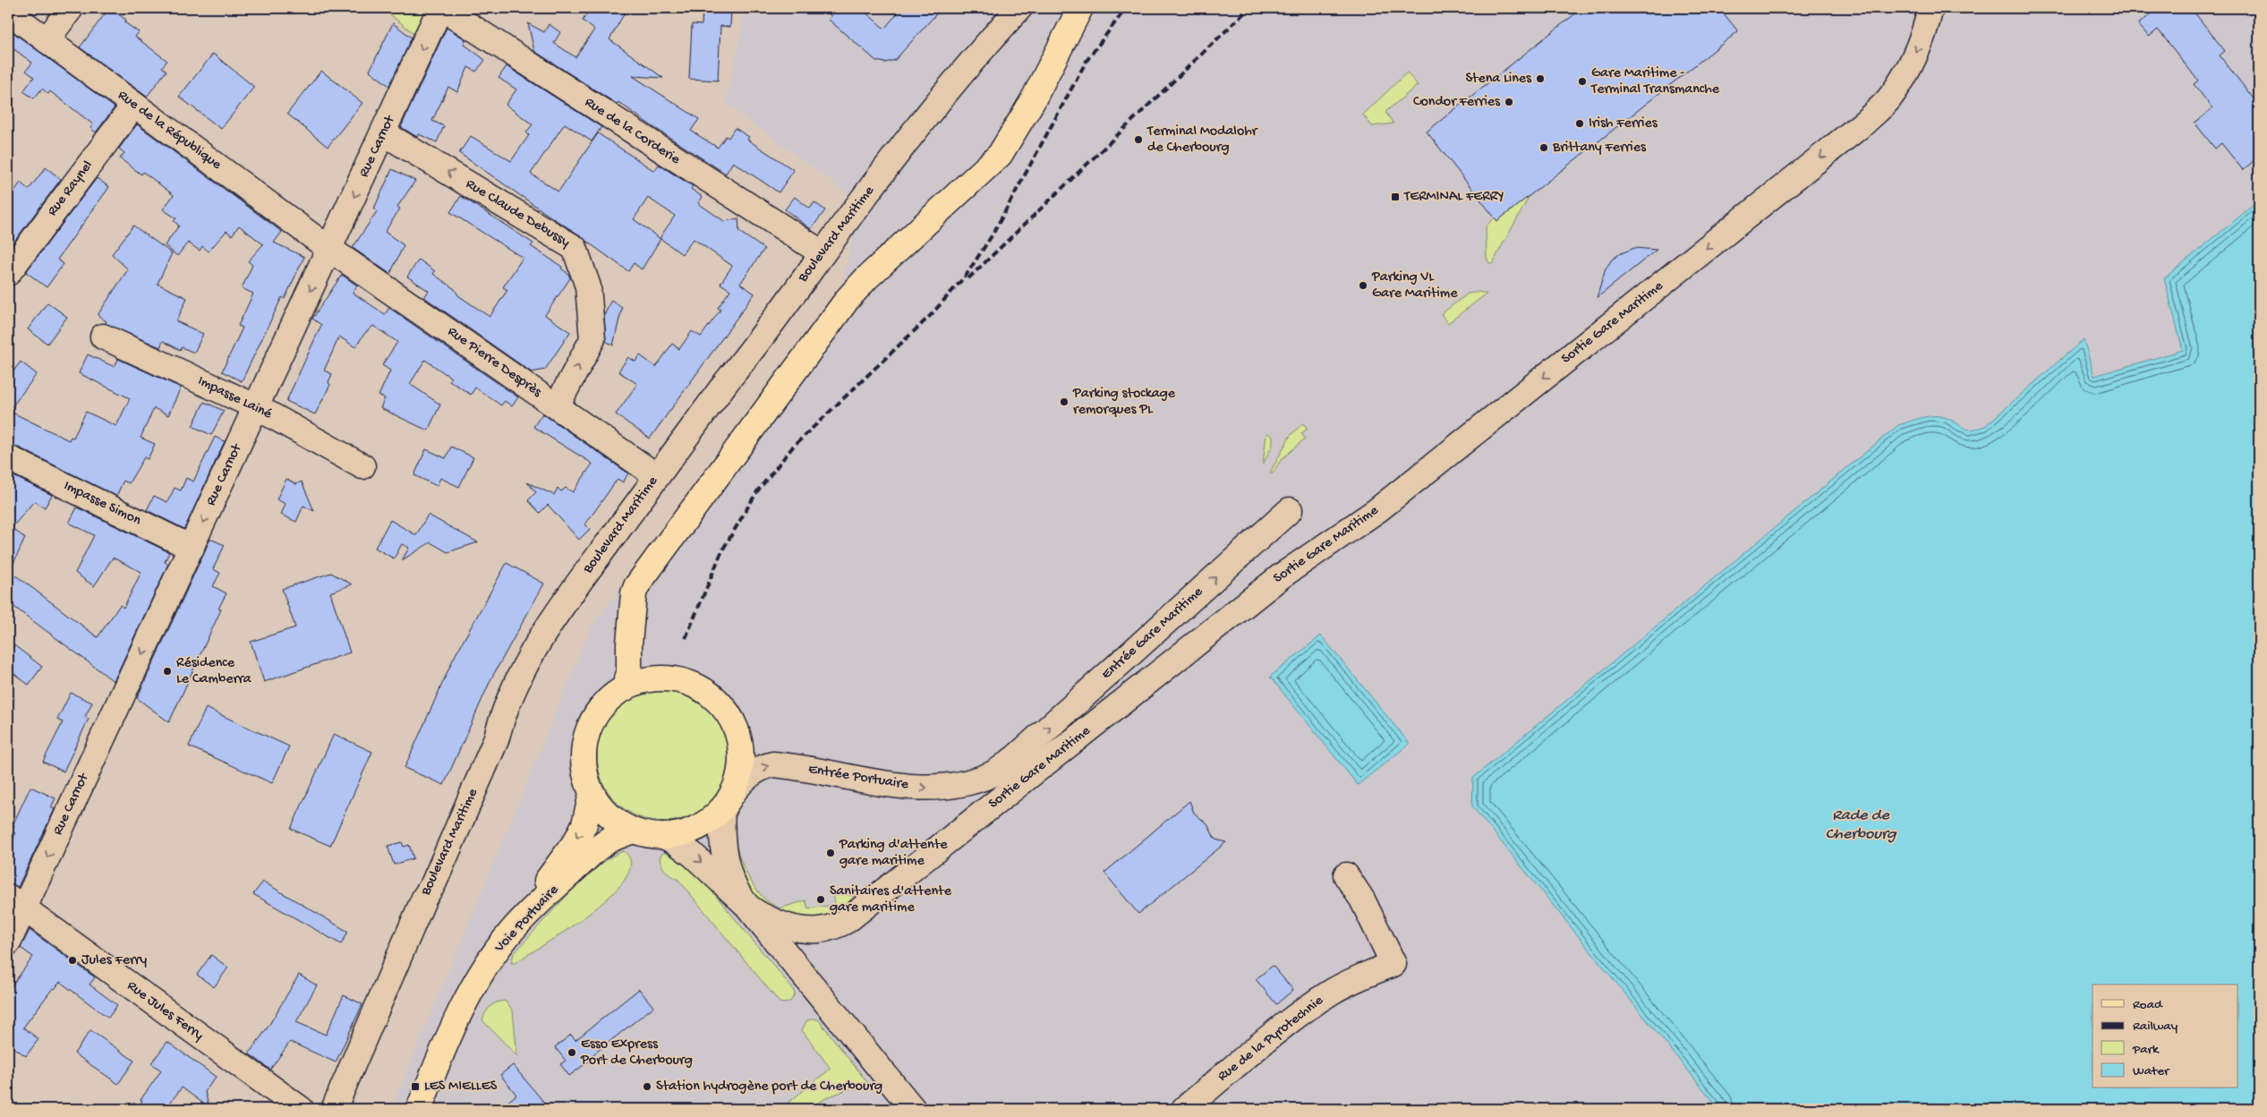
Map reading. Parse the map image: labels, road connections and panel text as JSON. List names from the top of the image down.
{
  "streets": {
    "main road": ["Voie Portuaire"],
    "street": [
      "Rue de la République",
      "Rue de la Corderie",
      "Rue Carnot",
      "Rue Raynel",
      "Rue Claude Debussy",
      "Boulevard Maritime",
      "Sortie Gare Maritime",
      "Rue Pierre Desprès",
      "Impasse Lainé",
      "Impasse Simon",
      "Entrée Gare Maritime",
      "Entrée Portuaire",
      "Rue Jules Ferry",
      "Rue de la Pyrotechnie"
    ]
  },
  "crossings": [
    ["Rue de la République", "Rue Carnot"],
    ["Rue de la République", "Rue Raynel"],
    ["Rue de la République", "Rue Pierre Desprès"],
    ["Rue de la Corderie", "Rue Carnot"],
    ["Rue de la Corderie", "Boulevard Maritime"],
    ["Rue Carnot", "Rue Claude Debussy"],
    ["Rue Carnot", "Rue Pierre Desprès"],
    ["Rue Carnot", "Impasse Lainé"],
    ["Rue Carnot", "Impasse Simon"],
    ["Rue Carnot", "Rue Jules Ferry"],
    ["Rue Claude Debussy", "Rue Pierre Desprès"],
    ["Boulevard Maritime", "Rue Pierre Desprès"],
    ["Entrée Gare Maritime", "Entrée Portuaire"],
    ["Entrée Portuaire", "Voie Portuaire"]
  ],
  "one_way": [
    "Rue Carnot",
    "Rue Claude Debussy",
    "Sortie Gare Maritime",
    "Entrée Gare Maritime",
    "Entrée Portuaire"
  ],
  "water": ["Rade de Cherbourg"],
  "places": {
    "other": [
      "Stena Lines",
      "Gare Maritime - Terminal Transmanche",
      "Condor Ferries",
      "Irish Ferries",
      "Terminal Modalohr de Cherbourg",
      "Brittany Ferries",
      "Parking VL Gare Maritime",
      "Parking stockage remorques PL",
      "Résidence Le Camberra",
      "Parking d'attente gare maritime",
      "Sanitaires d'attente gare maritime",
      "Jules Ferry",
      "Esso Express Port de Cherbourg",
      "Station hydrogène port de Cherbourg"
    ],
    "transit": ["TERMINAL FERRY", "LES MIELLES"]
  },
  "legend": [
    "Road",
    "Railway",
    "Park",
    "Water"
  ]
}
